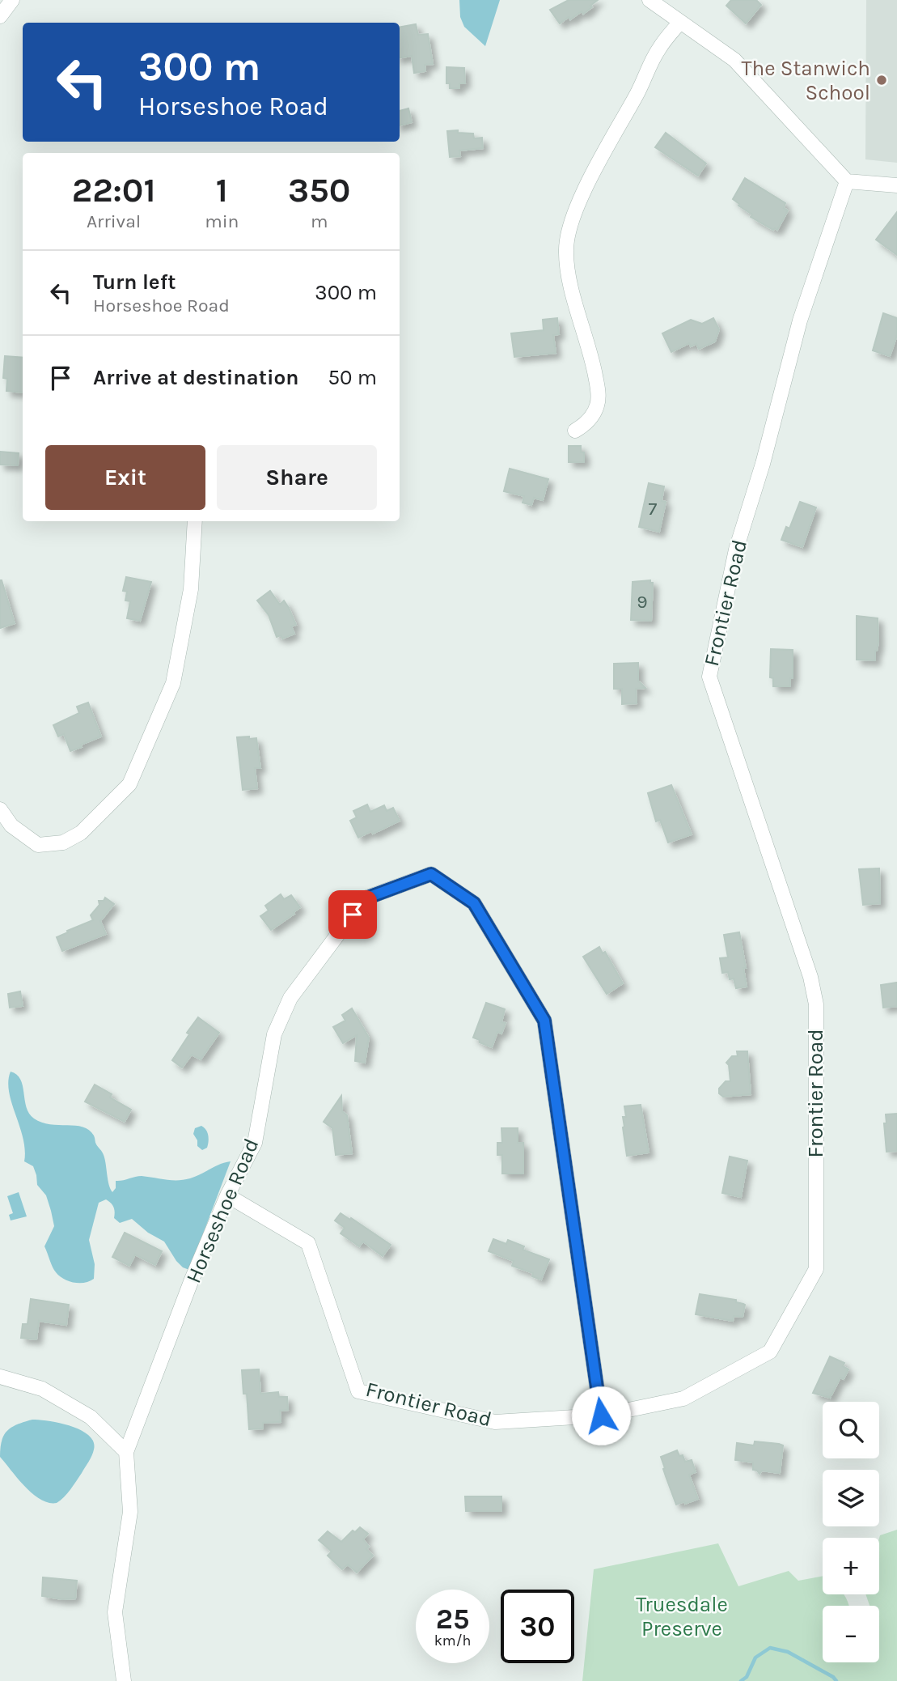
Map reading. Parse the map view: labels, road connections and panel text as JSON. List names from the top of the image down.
{
  "streets": {
    "street": ["Frontier Road", "Horseshoe Road"]
  },
  "crossings": [
    ["Frontier Road", "Horseshoe Road"]
  ],
  "parks": ["Truesdale Preserve"],
  "places": ["The Stanwich School"],
  "house_numbers": ["7", "9"],
  "page": {
    "turn": ["300 m", "Horseshoe Road"],
    "eta": [
      "22:01",
      "Arrival",
      "1",
      "min",
      "350",
      "m"
    ],
    "list": [
      {
        "name": "Turn left",
        "note": "Horseshoe Road",
        "value": "300 m"
      },
      {
        "name": "Arrive at destination",
        "value": "50 m"
      }
    ],
    "buttons": ["Exit", "Share"],
    "map_buttons": ["+", "−"],
    "speed": "25 km/h",
    "limit": "30"
  }
}
